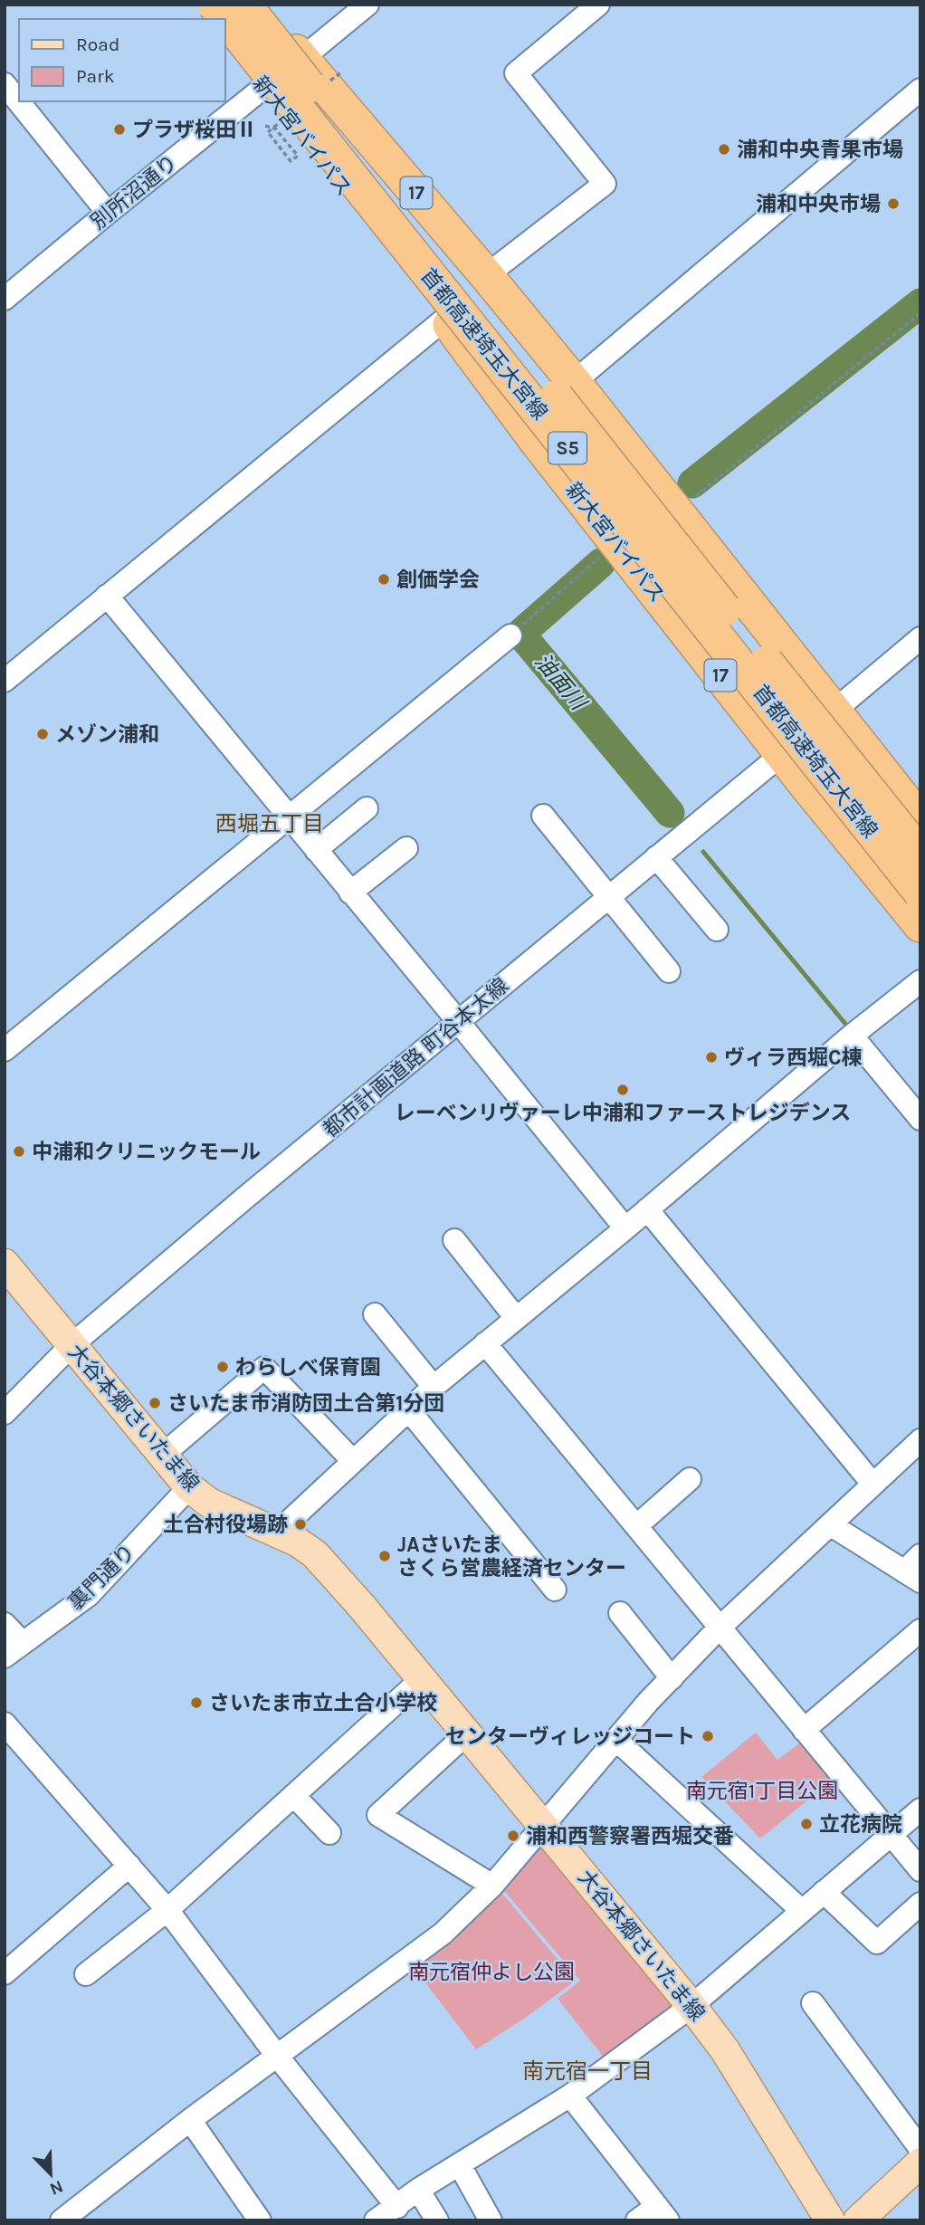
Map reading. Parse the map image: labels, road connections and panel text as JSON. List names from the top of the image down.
{
  "streets": {
    "highway": [
      "新大宮バイパス",
      "17",
      "首都高速埼玉大宮線",
      "S5"
    ],
    "main road": ["大谷本郷さいたま線"],
    "street": ["別所沼通り", "都市計画道路 町谷本太線", "裏門通り"]
  },
  "crossings": [
    ["新大宮バイパス", "別所沼通り"],
    ["新大宮バイパス", "17"],
    ["新大宮バイパス", "都市計画道路 町谷本太線"],
    ["17", "都市計画道路 町谷本太線"],
    ["都市計画道路 町谷本太線", "大谷本郷さいたま線"],
    ["大谷本郷さいたま線", "裏門通り"]
  ],
  "districts": ["西堀五丁目", "南元宿一丁目"],
  "water": ["油面川"],
  "parks": ["南元宿1丁目公園", "南元宿仲よし公園"],
  "places": [
    "プラザ桜田Ⅱ",
    "浦和中央青果市場",
    "浦和中央市場",
    "創価学会",
    "メゾン浦和",
    "ヴィラ西堀C棟",
    "レーベンリヴァーレ中浦和ファーストレジデンス",
    "中浦和クリニックモール",
    "わらしべ保育園",
    "さいたま市消防団土合第1分団",
    "土合村役場跡",
    "JAさいたま さくら営農経済センター",
    "さいたま市立土合小学校",
    "センターヴィレッジコート",
    "立花病院",
    "浦和西警察署西堀交番"
  ],
  "legend": ["Road", "Park"],
  "north": "bottom right"
}
